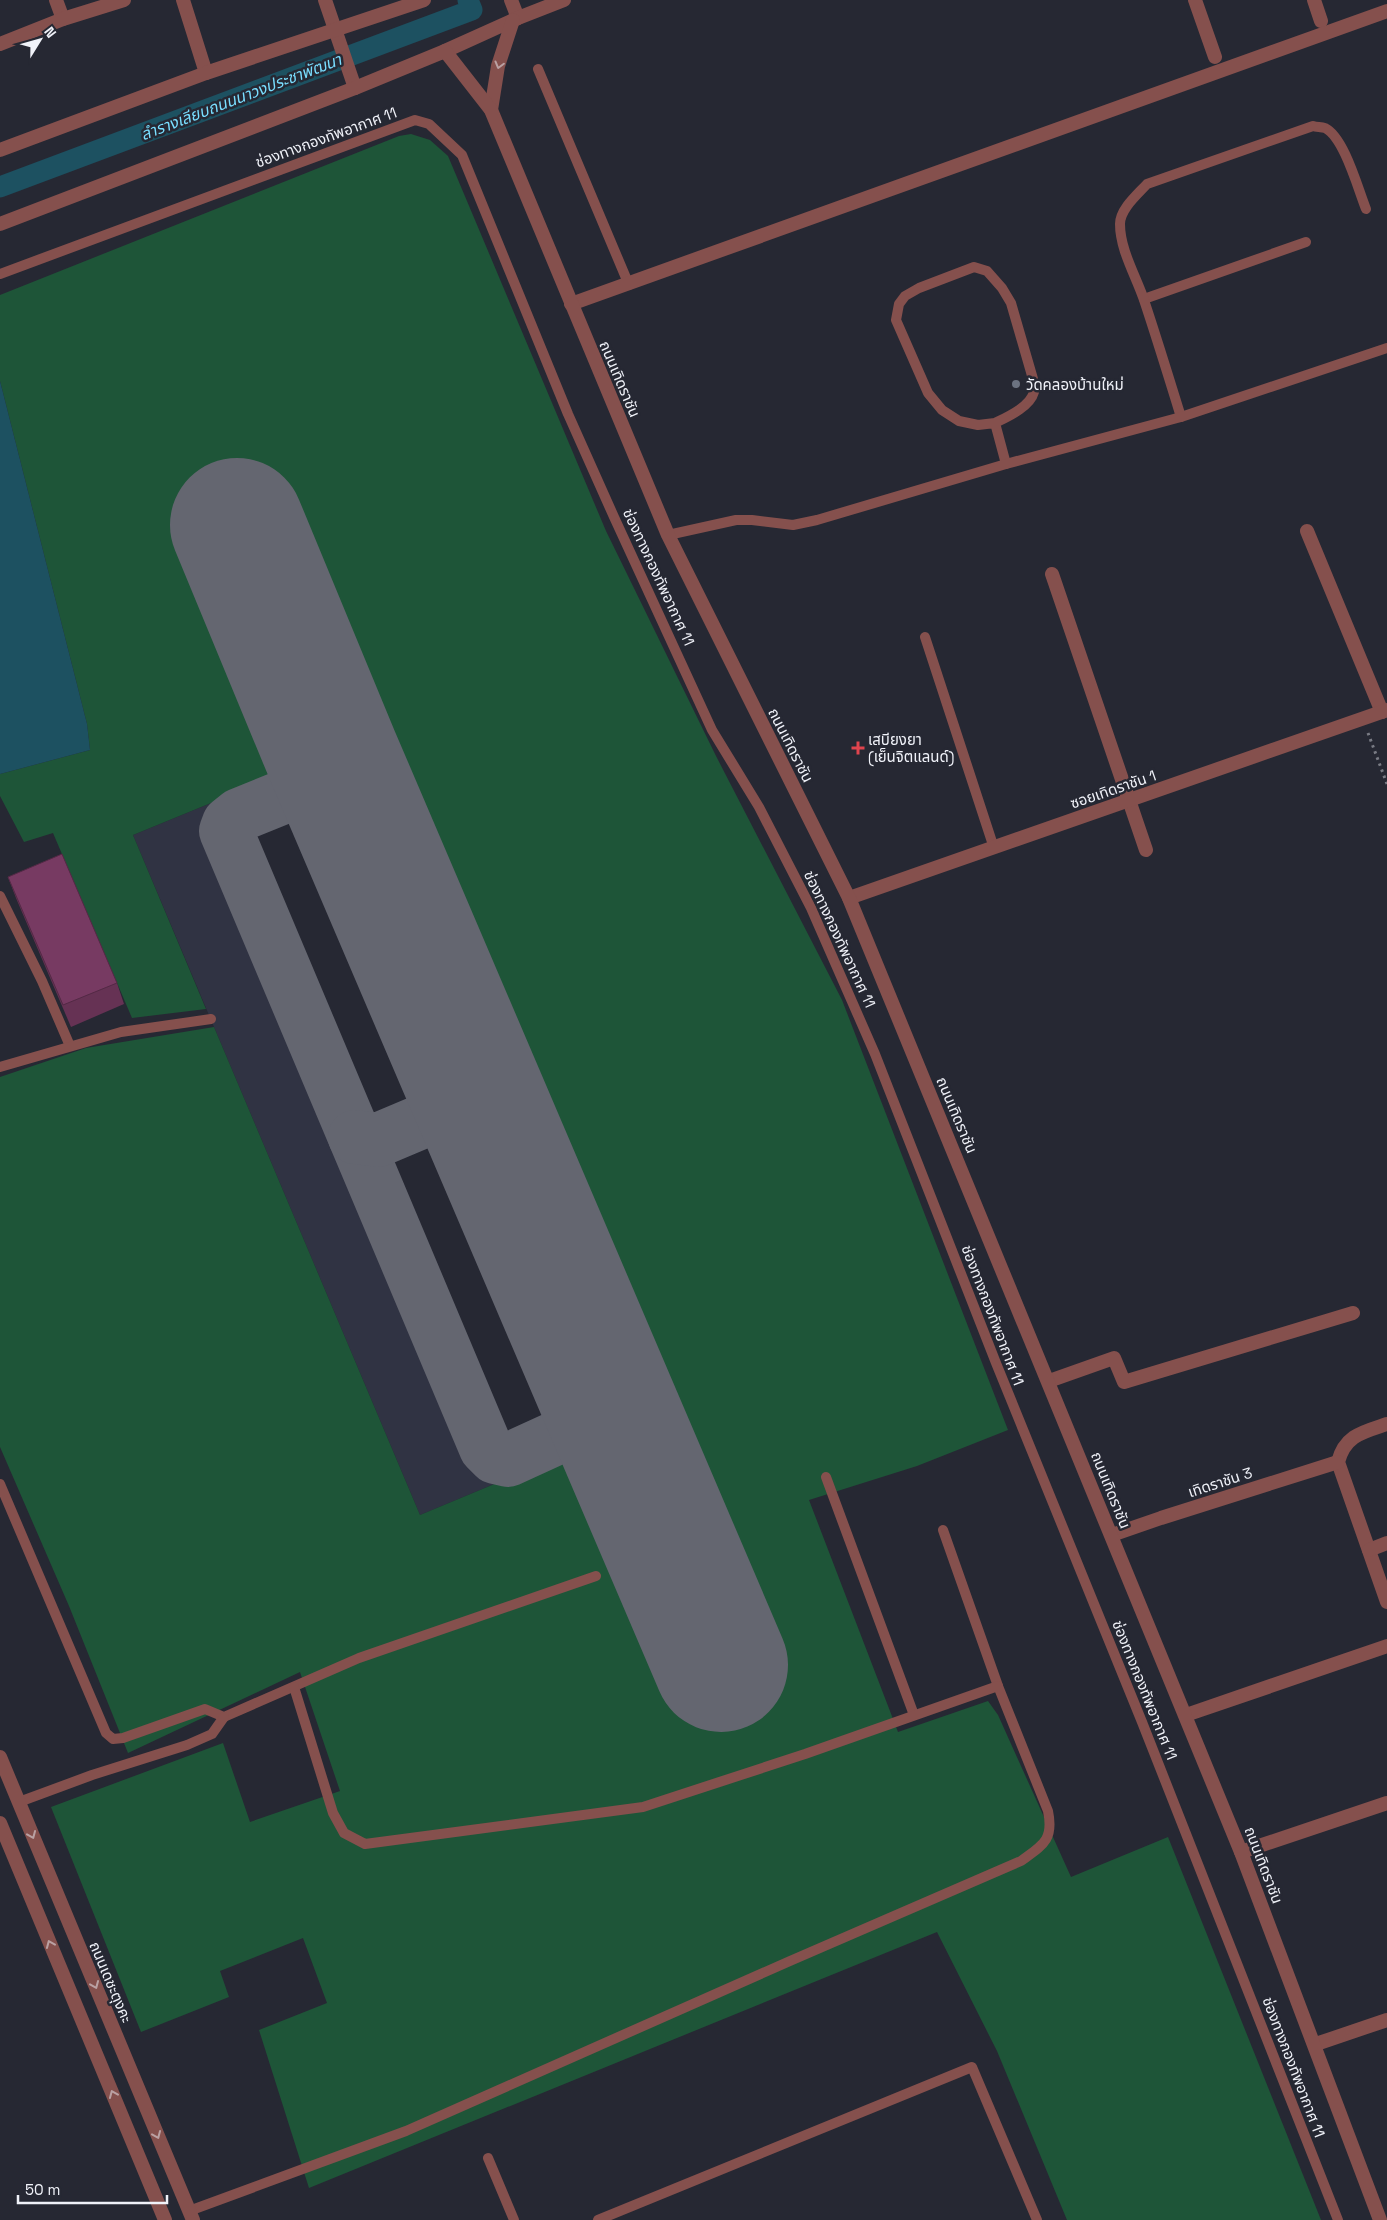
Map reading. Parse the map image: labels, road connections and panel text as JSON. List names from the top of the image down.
{
  "streets": {
    "street": [
      "ถนนเทิดราชัน",
      "ซอยเทิดราชัน 1",
      "เทิดราชัน 3",
      "ถนนเดชะตุงคะ"
    ],
    "lane": ["ช่องทางกองทัพอากาศ 11"]
  },
  "crossings": [
    ["ถนนเทิดราชัน", "ซอยเทิดราชัน 1"],
    ["ถนนเทิดราชัน", "เทิดราชัน 3"]
  ],
  "water": ["ลำรางเลียบถนนนาวงประชาพัฒนา"],
  "places": {
    "other": ["วัดคลองบ้านใหม่"],
    "health": ["เสบียงยา (เย็นจิตแลนด์)"]
  },
  "scale_bar": "50 m",
  "north": "top right"
}
